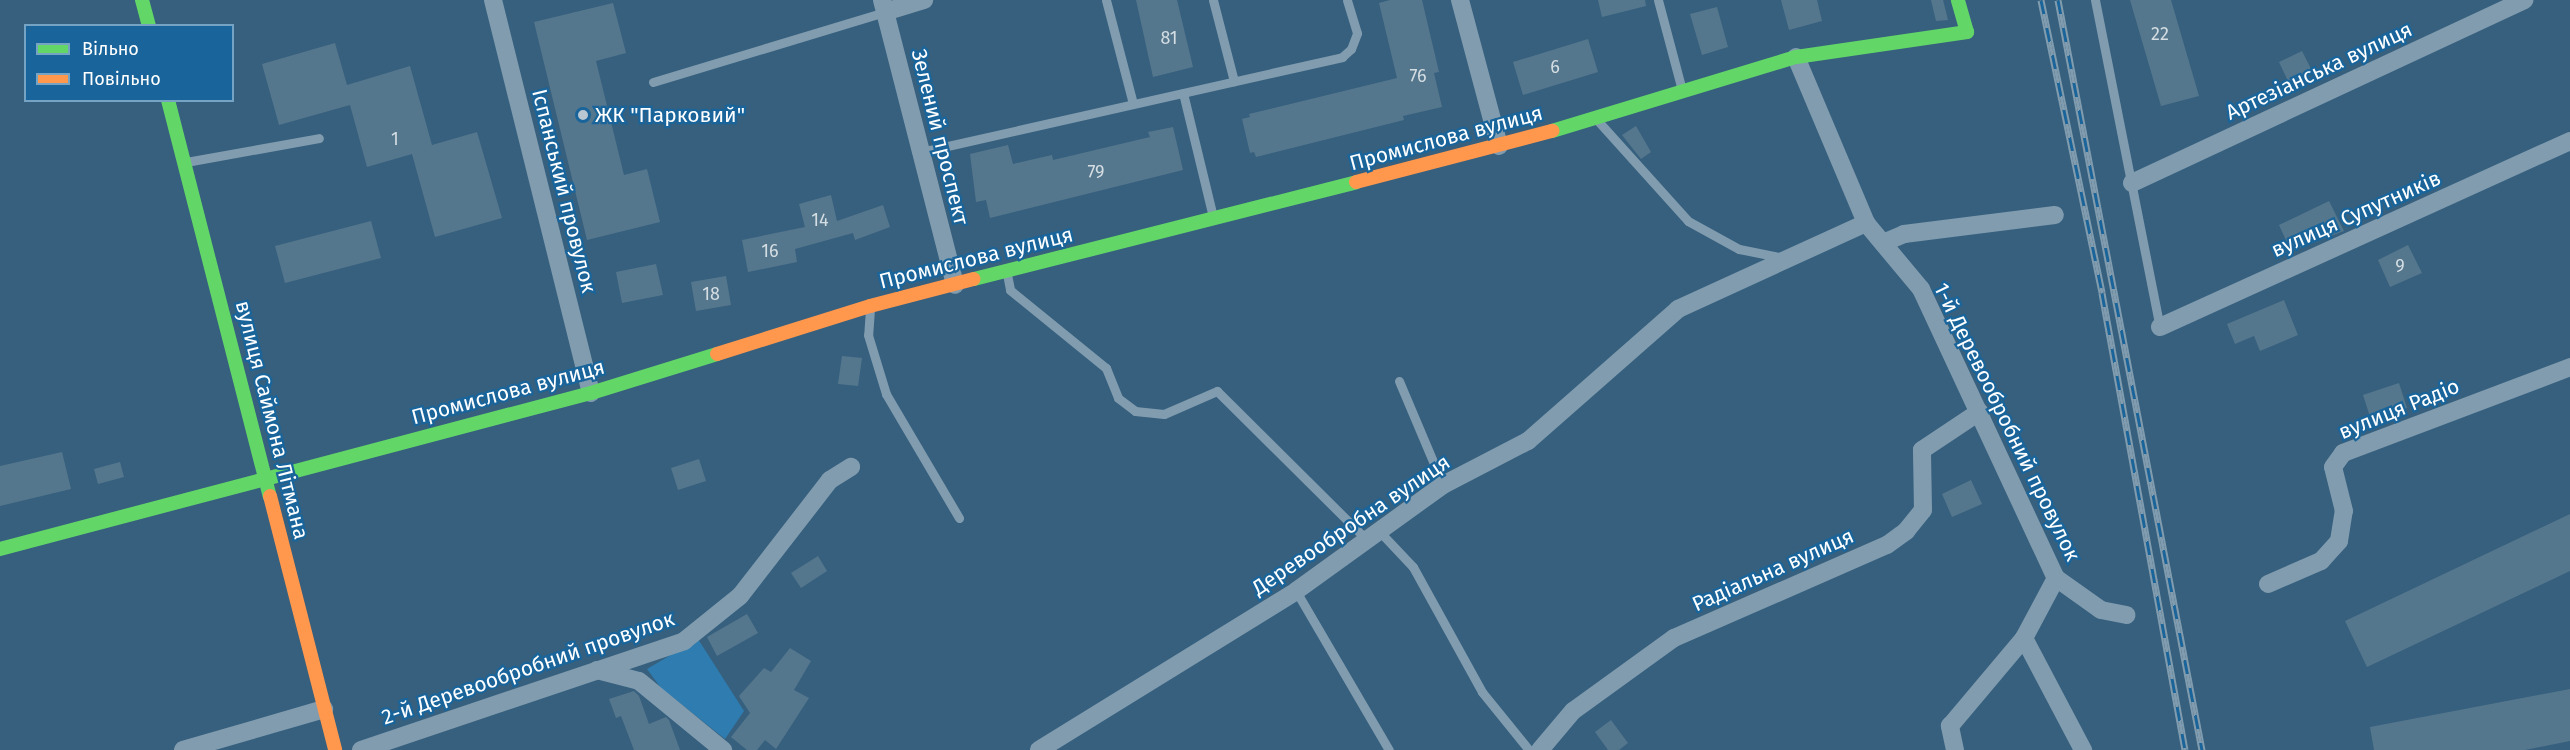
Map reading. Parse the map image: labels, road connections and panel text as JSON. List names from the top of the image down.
{
  "streets": {
    "street": [
      "Артезіанська вулиця",
      "Зелений проспект",
      "Промислова вулиця",
      "Іспанський провулок",
      "вулиця Супутників",
      "вулиця Радіо",
      "вулиця Саймона Літмана",
      "1-й Деревообробний провулок",
      "Деревообробна вулиця",
      "Радіальна вулиця",
      "2-й Деревообробний провулок"
    ]
  },
  "crossings": [
    ["Зелений проспект", "Промислова вулиця"],
    ["Промислова вулиця", "Іспанський провулок"],
    ["Промислова вулиця", "вулиця Саймона Літмана"],
    ["Промислова вулиця", "1-й Деревообробний провулок"],
    ["1-й Деревообробний провулок", "Деревообробна вулиця"],
    ["1-й Деревообробний провулок", "Радіальна вулиця"]
  ],
  "places": ["ЖК \"Парковий\""],
  "house_numbers": [
    "22",
    "81",
    "6",
    "76",
    "1",
    "79",
    "14",
    "16",
    "9",
    "18"
  ],
  "legend": ["Вільно", "Повільно"]
}
